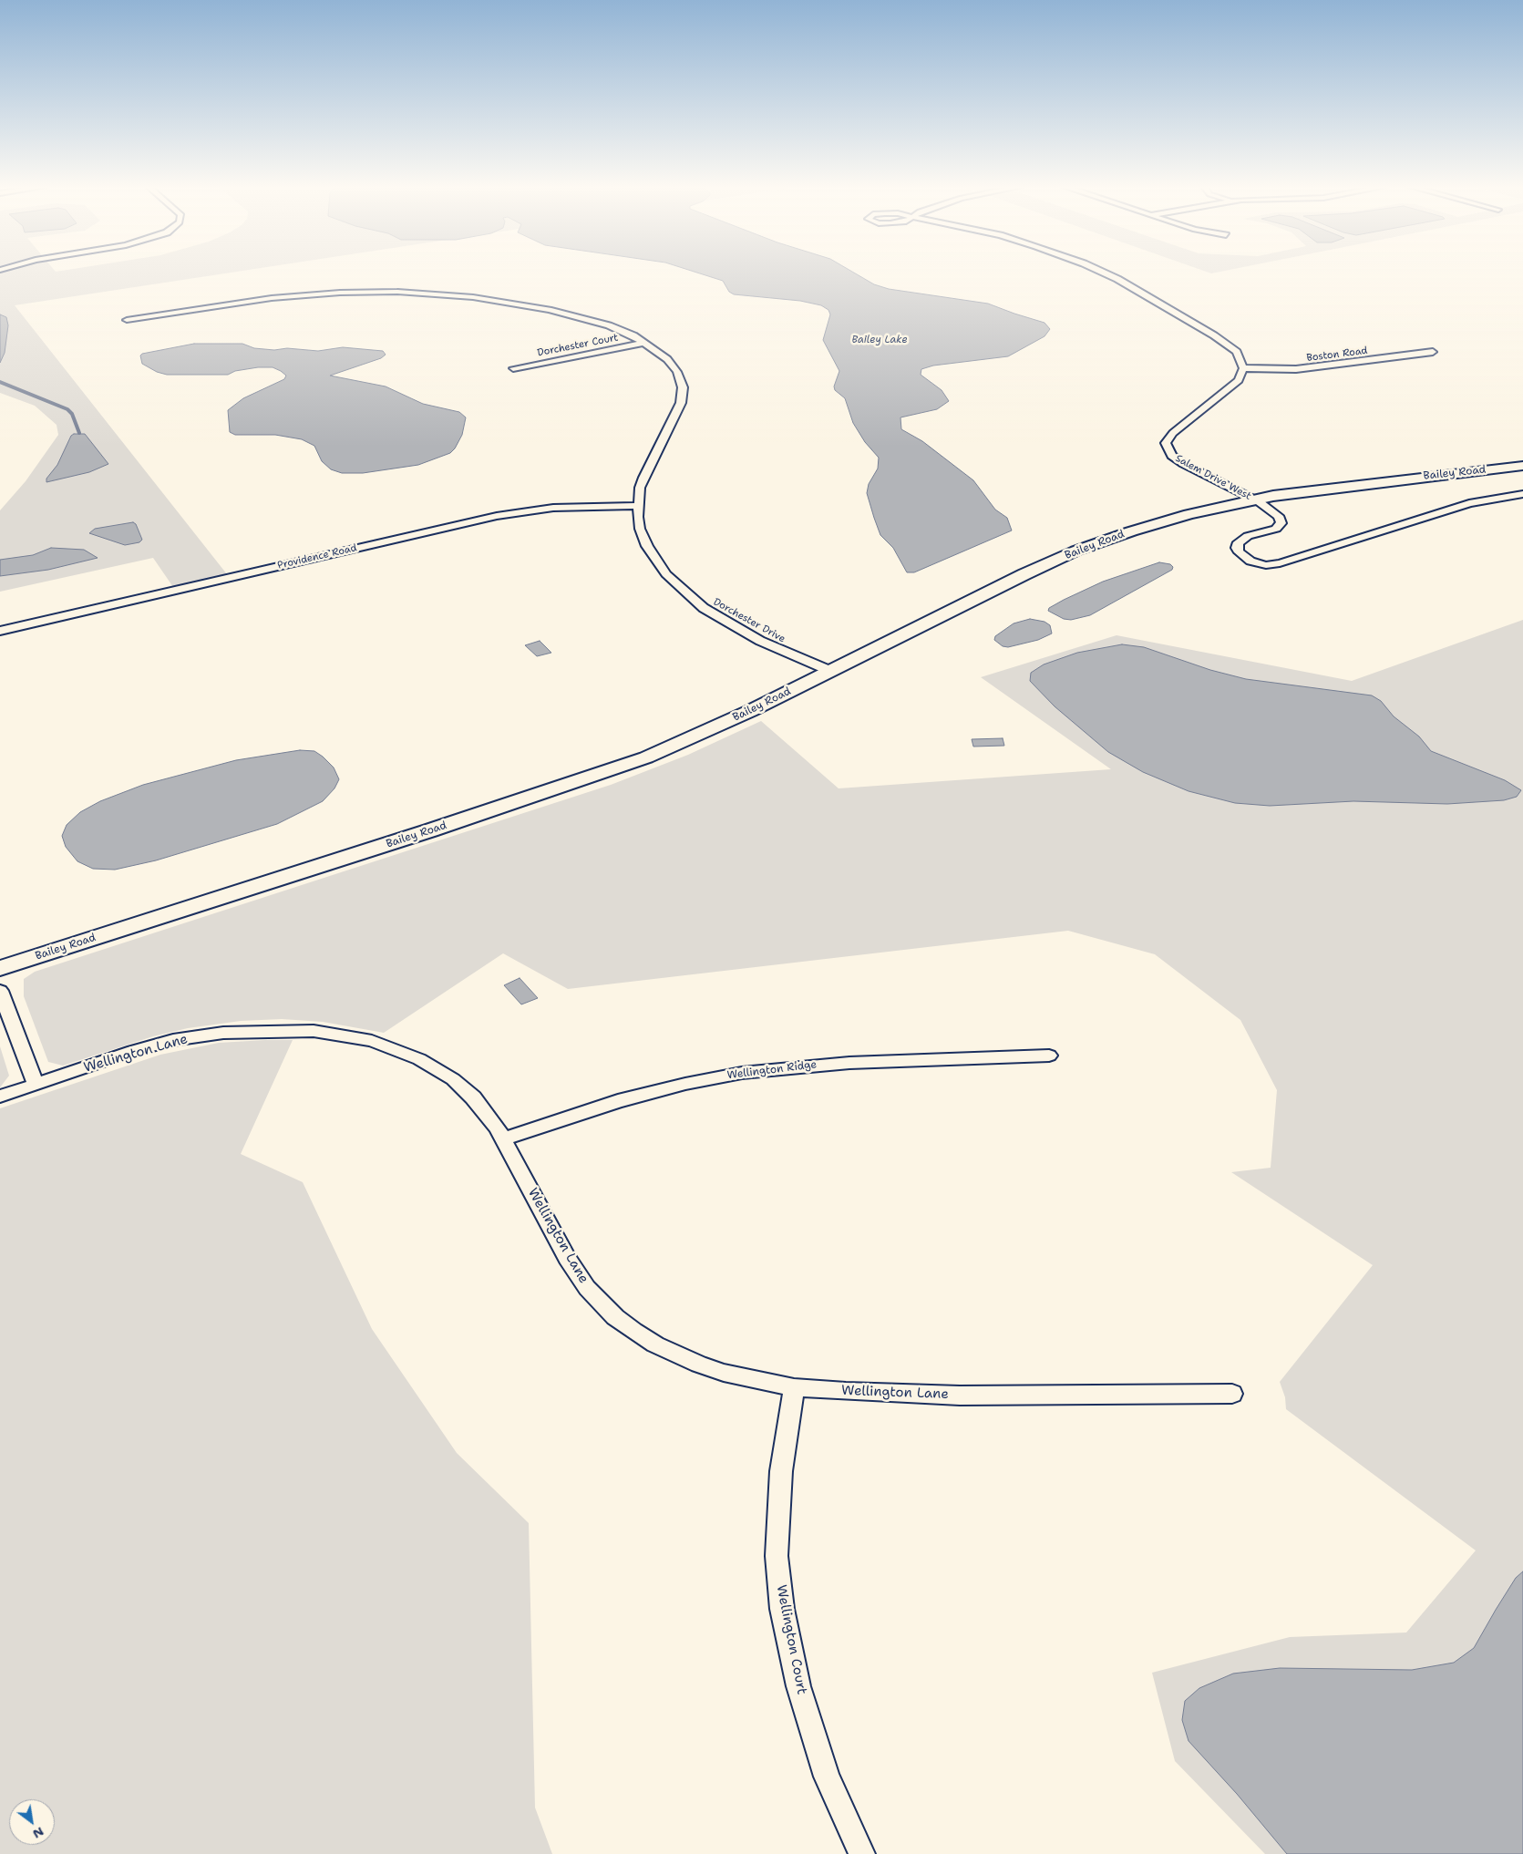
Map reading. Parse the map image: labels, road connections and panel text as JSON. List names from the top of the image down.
{
  "streets": {
    "main road": ["Bailey Road"],
    "street": [
      "Dorchester Court",
      "Boston Road",
      "Salem Drive West",
      "Providence Road",
      "Dorchester Drive",
      "Wellington Lane",
      "Wellington Ridge",
      "Wellington Court"
    ]
  },
  "crossings": [
    ["Dorchester Court", "Dorchester Drive"],
    ["Boston Road", "Salem Drive West"],
    ["Bailey Road", "Salem Drive West"],
    ["Bailey Road", "Dorchester Drive"],
    ["Providence Road", "Dorchester Drive"],
    ["Wellington Lane", "Wellington Ridge"],
    ["Wellington Lane", "Wellington Court"]
  ],
  "water": ["Bailey Lake"],
  "north": "bottom right"
}
